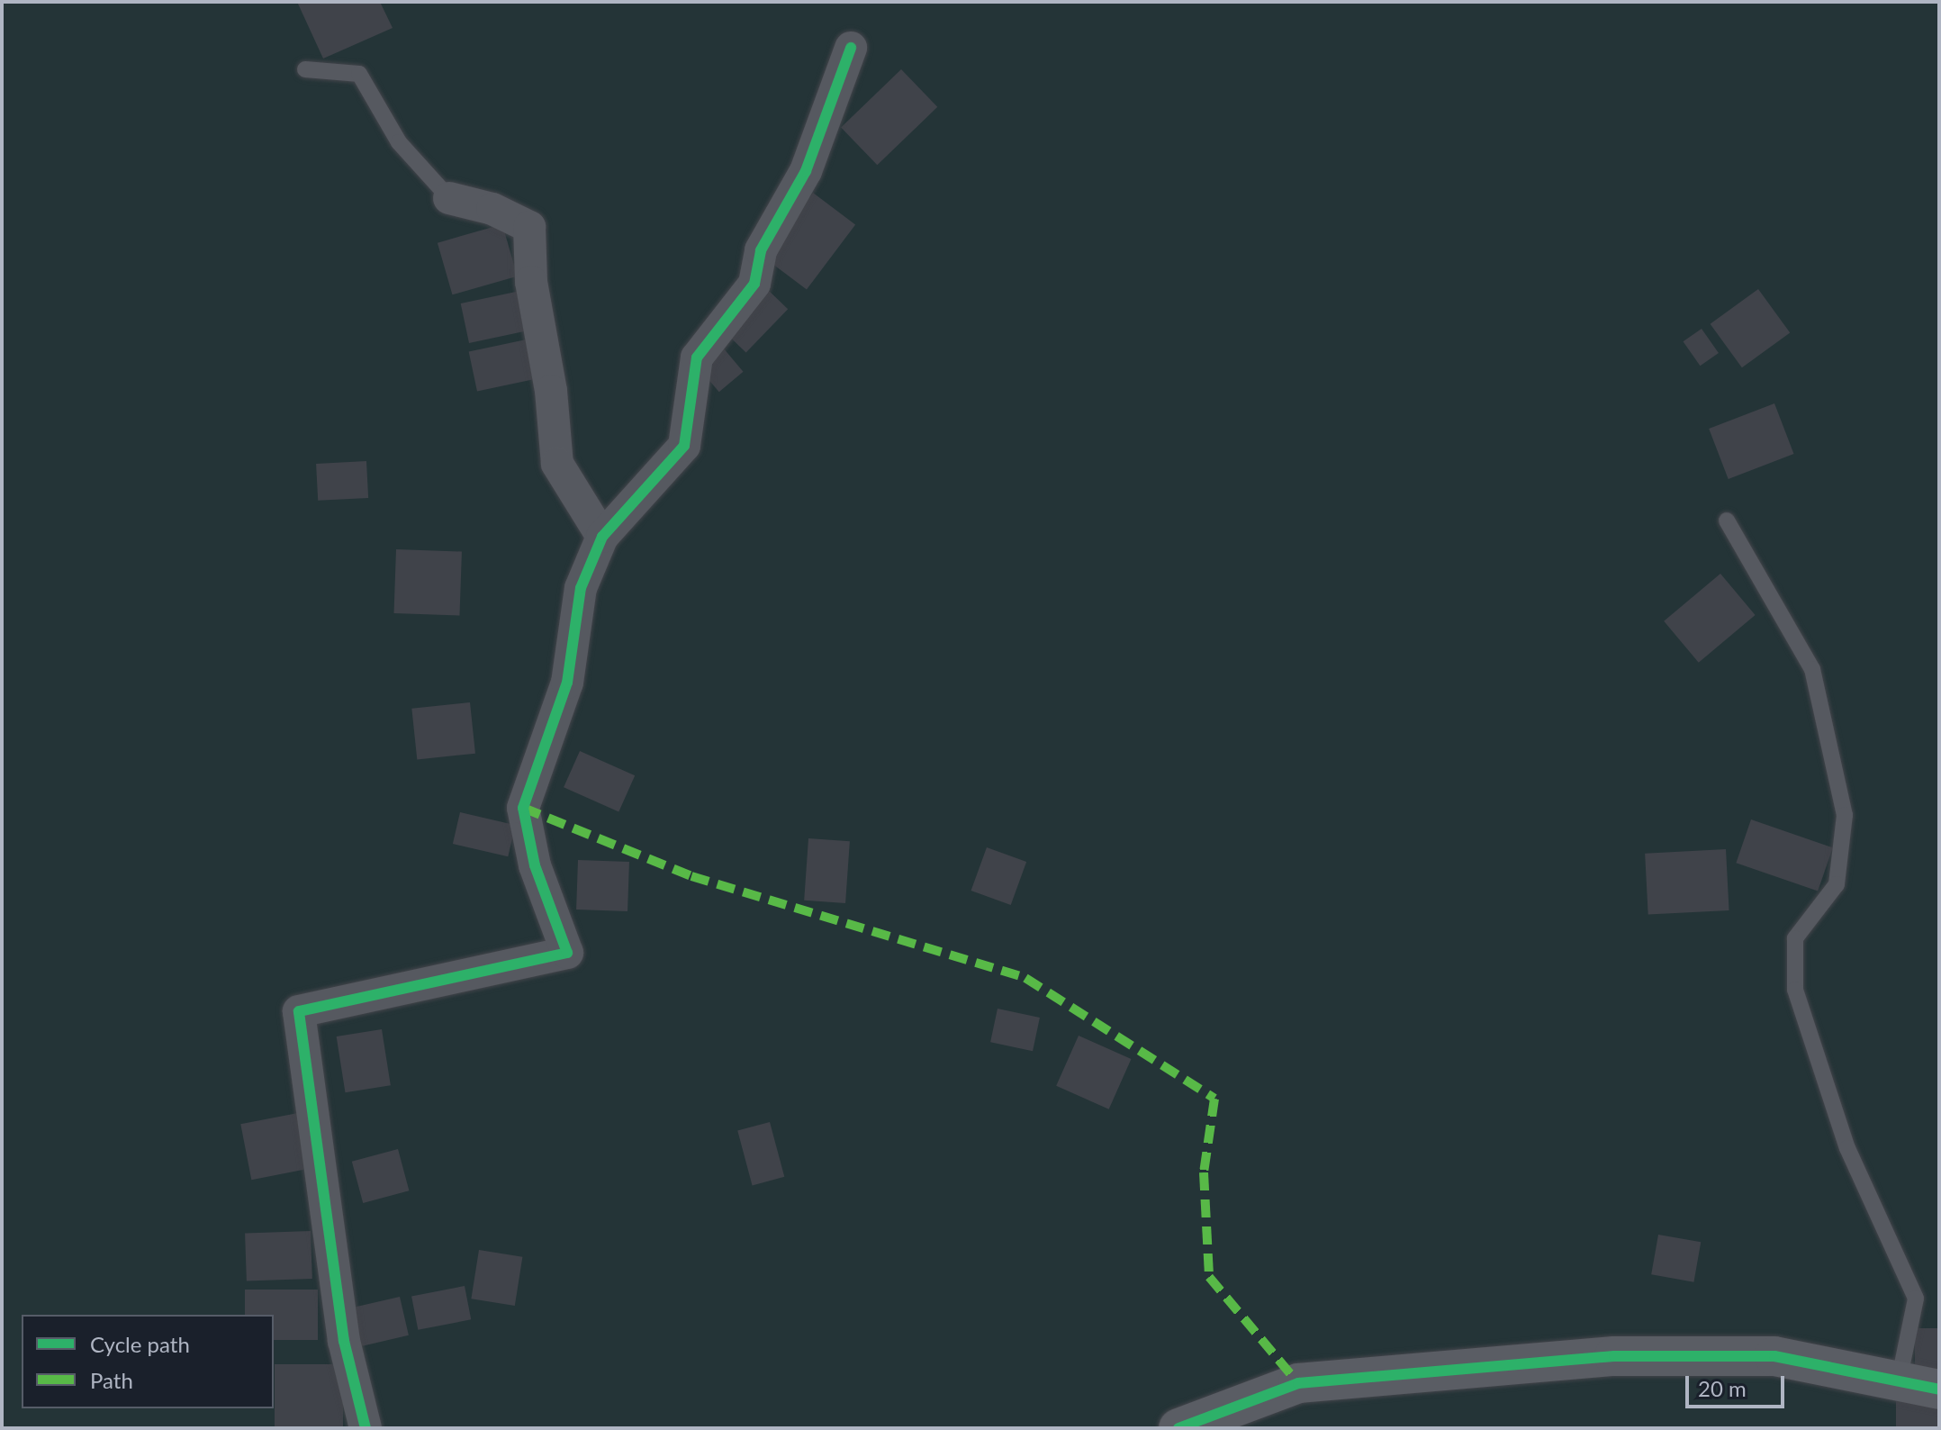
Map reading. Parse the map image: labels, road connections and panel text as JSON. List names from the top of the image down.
{
  "legend": ["Cycle path", "Path"],
  "scale_bar": "20 m"
}
